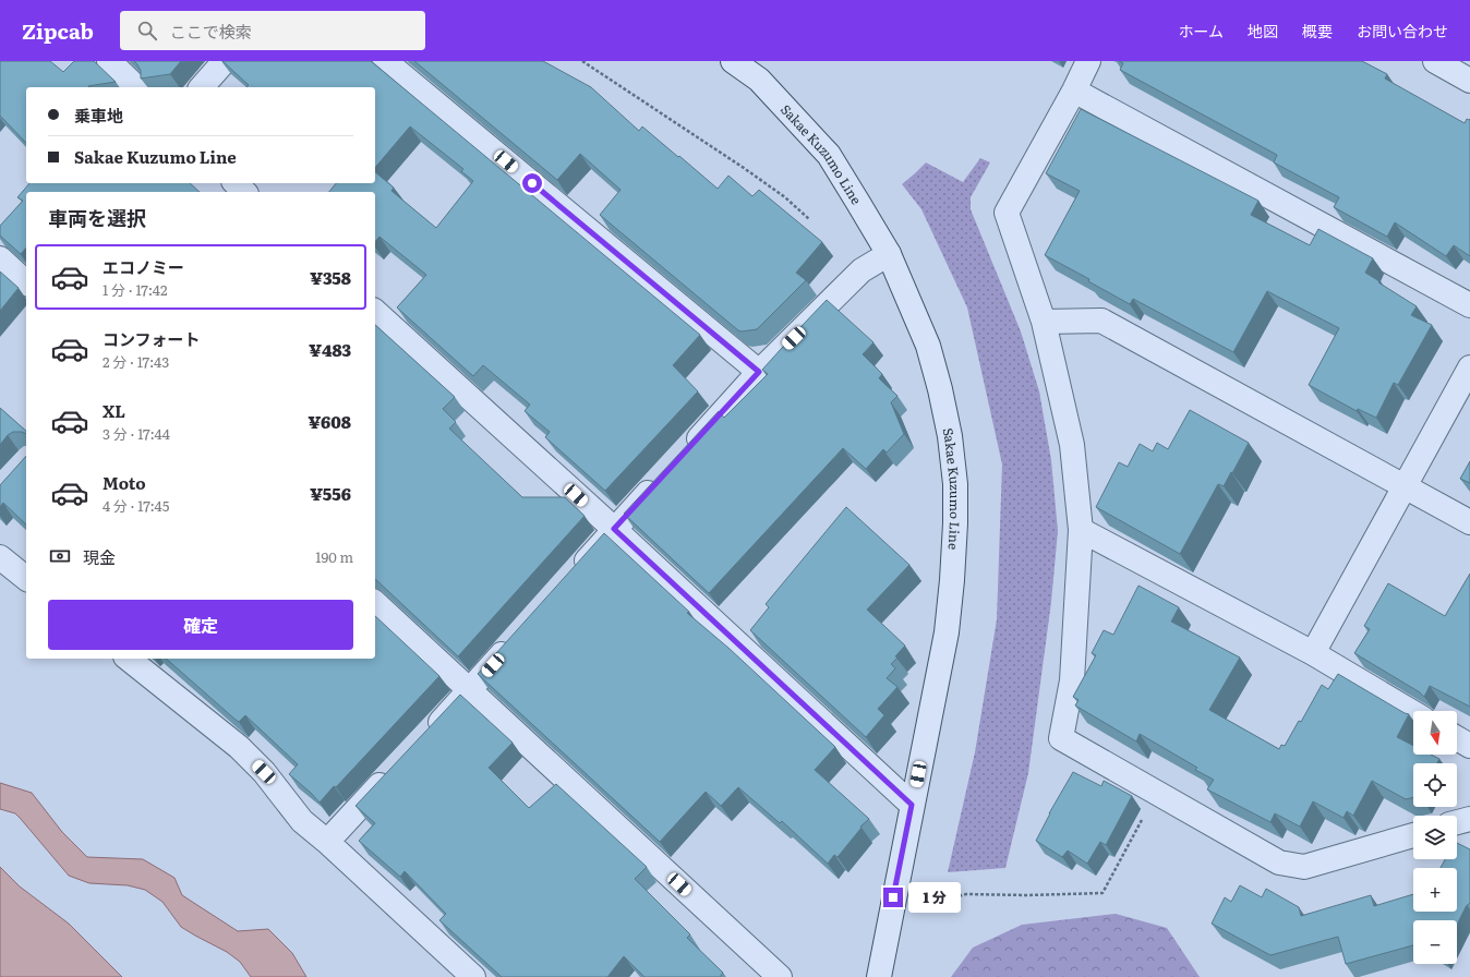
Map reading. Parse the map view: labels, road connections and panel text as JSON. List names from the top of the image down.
{
  "streets": {
    "street": ["Sakae Kuzumo Line"]
  },
  "north": "bottom",
  "page": {
    "header": "Zipcab",
    "search": "ここで検索",
    "nav": [
      "ホーム",
      "地図",
      "概要",
      "お問い合わせ"
    ],
    "banner": ["乗車地", "Sakae Kuzumo Line"],
    "heading": "車両を選択",
    "list": [
      {
        "name": "エコノミー",
        "note": "1 分 · 17:42",
        "value": "¥358"
      },
      {
        "name": "コンフォート",
        "note": "2 分 · 17:43",
        "value": "¥483"
      },
      {
        "name": "XL",
        "note": "3 分 · 17:44",
        "value": "¥608"
      },
      {
        "name": "Moto",
        "note": "4 分 · 17:45",
        "value": "¥556"
      }
    ],
    "pay": ["現金", "190 m"],
    "buttons": "確定",
    "map_buttons": ["+", "−"],
    "bubble": "1 分"
  }
}
